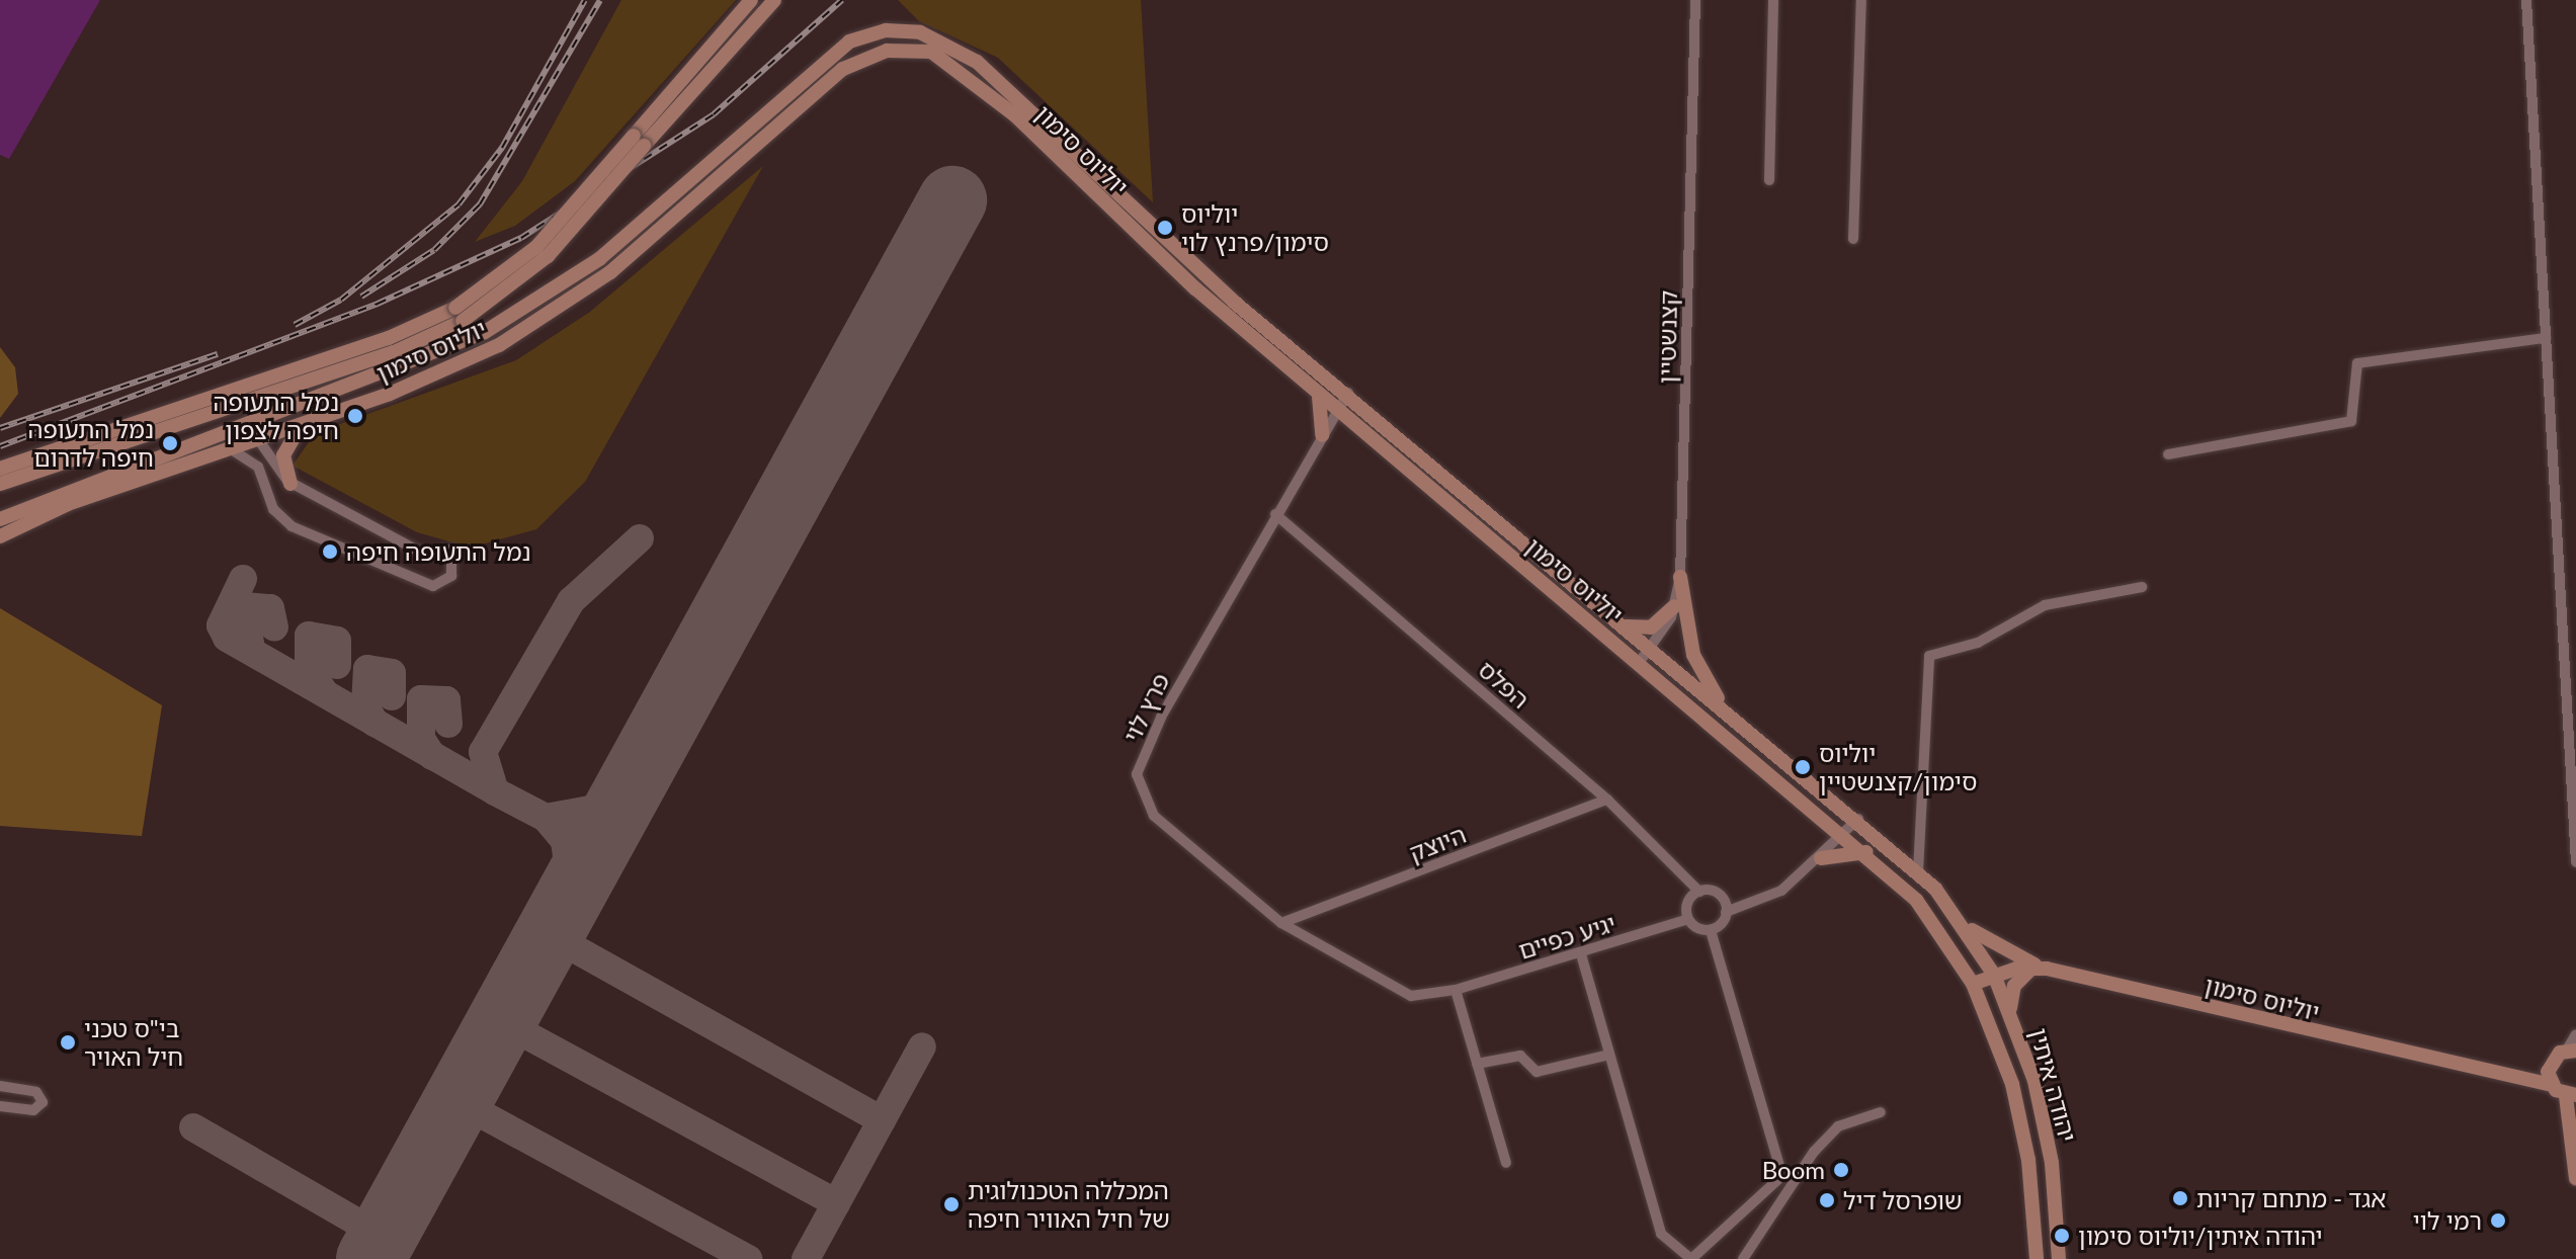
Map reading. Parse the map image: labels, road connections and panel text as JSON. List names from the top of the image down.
{
  "streets": {
    "street": [
      "יוליוס סימון",
      "קצנשטיין",
      "הפלס",
      "פרץ לוי",
      "היוצק",
      "יגיע כפיים",
      "יהודה איתין"
    ]
  },
  "crossings": [
    ["יוליוס סימון", "קצנשטיין"],
    ["יוליוס סימון", "פרץ לוי"],
    ["יוליוס סימון", "יהודה איתין"],
    ["הפלס", "פרץ לוי"],
    ["הפלס", "היוצק"],
    ["הפלס", "יגיע כפיים"],
    ["פרץ לוי", "היוצק"],
    ["פרץ לוי", "יגיע כפיים"]
  ],
  "places": [
    "יוליוס סימון/פרנץ לוי",
    "נמל התעופה חיפה לצפון",
    "נמל התעופה חיפה לדרום",
    "נמל התעופה חיפה",
    "יוליוס סימון/קצנשטיין",
    "בי\"ס טכני חיל האויר",
    "Boom",
    "אגד - מתחם קריות",
    "שופרסל דיל",
    "המכללה הטכנולוגית של חיל האוויר חיפה",
    "רמי לוי",
    "יהודה איתין/יוליוס סימון"
  ]
}
